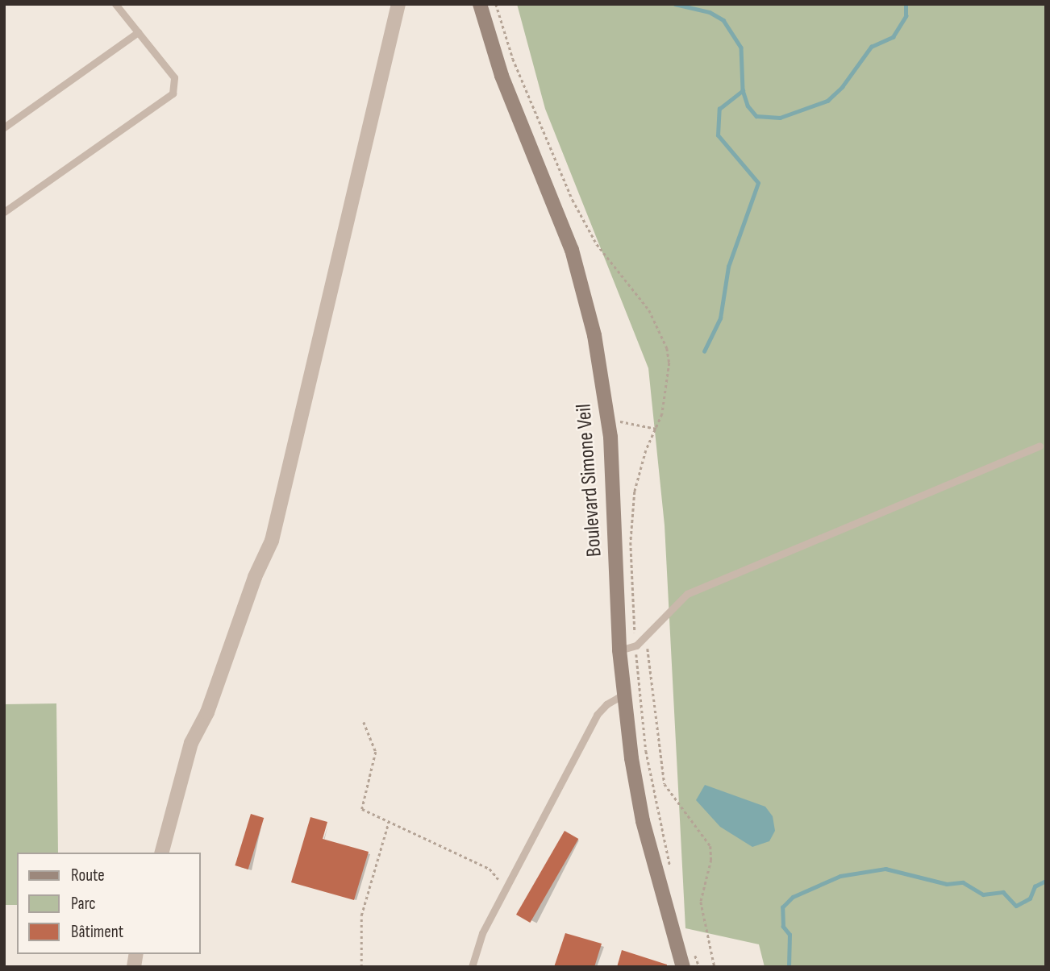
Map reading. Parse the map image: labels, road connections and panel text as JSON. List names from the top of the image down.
{
  "streets": {
    "main road": ["Boulevard Simone Veil"]
  },
  "legend": ["Route", "Parc", "Bâtiment"]
}
